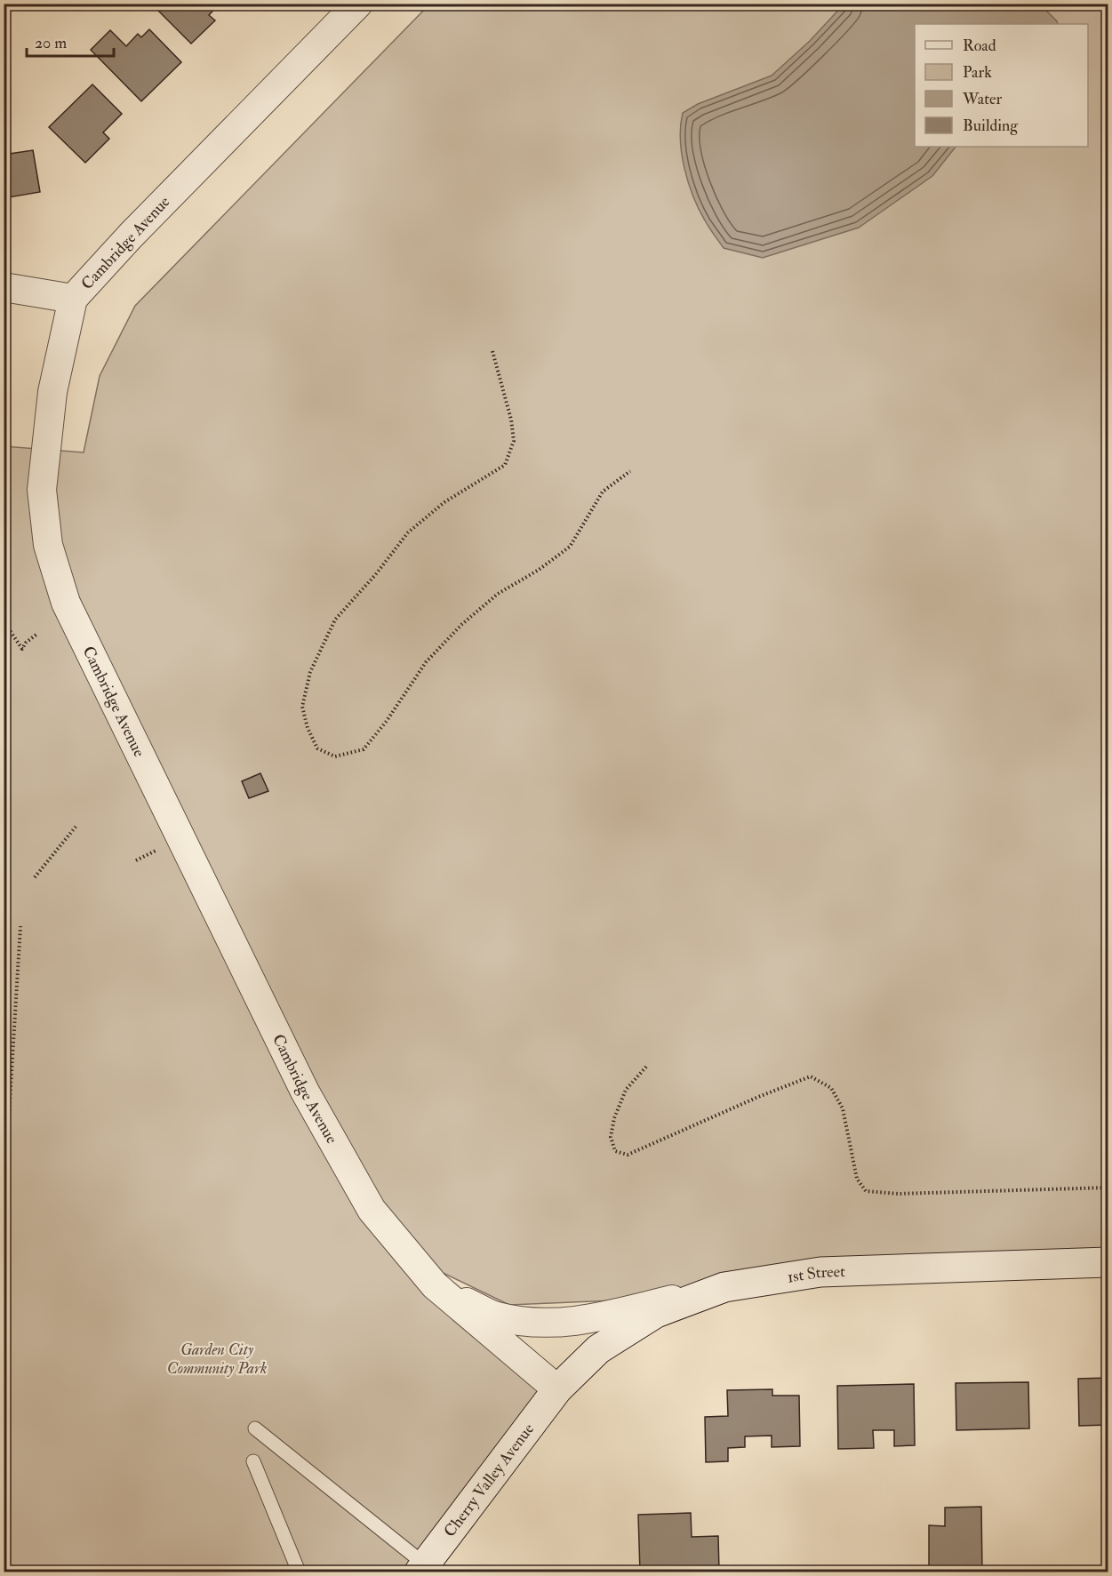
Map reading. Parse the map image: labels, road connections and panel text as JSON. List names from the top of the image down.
{
  "streets": {
    "street": ["Cambridge Avenue", "1st Street", "Cherry Valley Avenue"]
  },
  "crossings": [
    ["Cambridge Avenue", "1st Street"],
    ["Cambridge Avenue", "Cherry Valley Avenue"],
    ["1st Street", "Cherry Valley Avenue"]
  ],
  "parks": ["Garden City Community Park"],
  "legend": [
    "Road",
    "Park",
    "Water",
    "Building"
  ],
  "scale_bar": "20 m"
}
